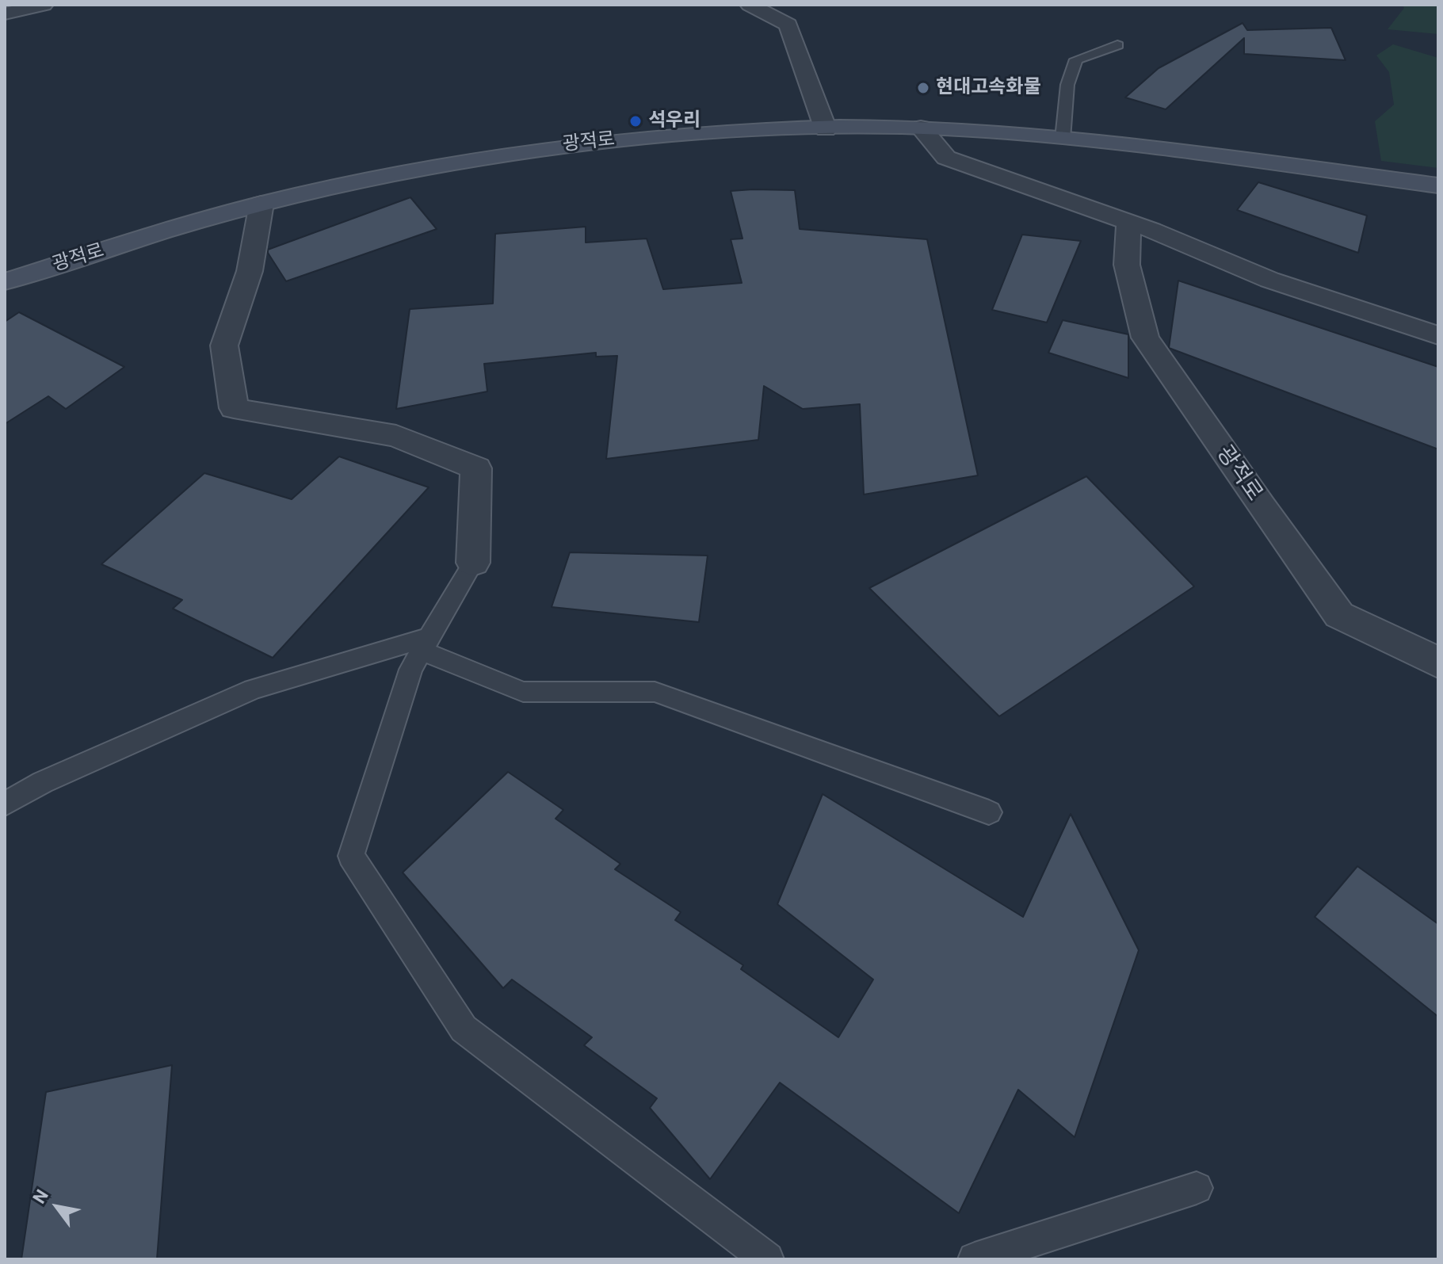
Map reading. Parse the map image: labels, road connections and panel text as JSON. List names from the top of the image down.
{
  "streets": {
    "main road": ["광적로"]
  },
  "places": ["현대고속화물", "석우리"],
  "north": "top left"
}
